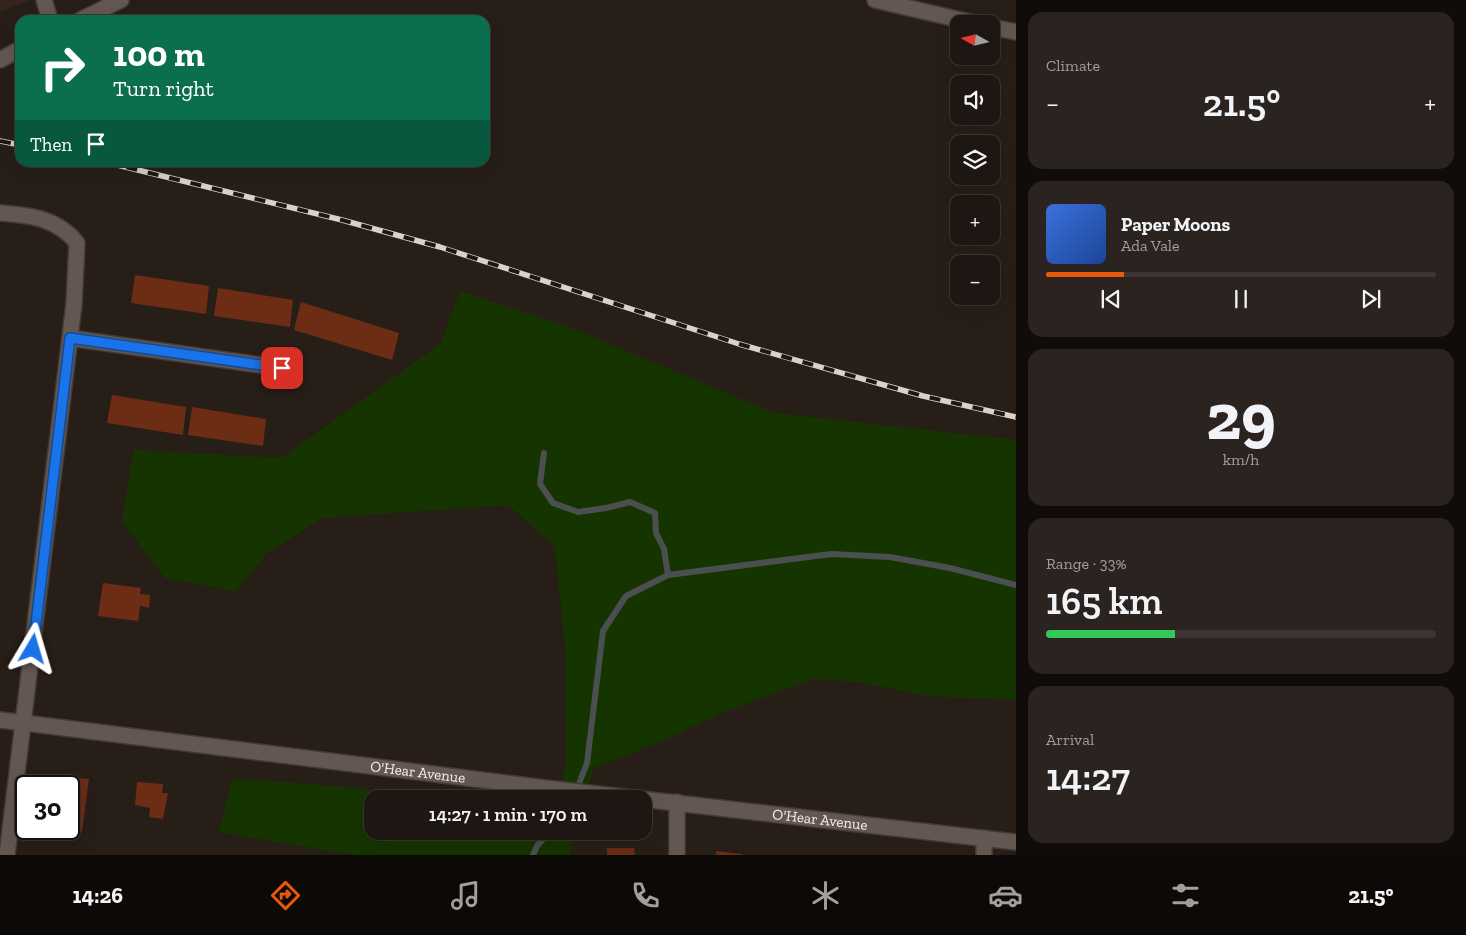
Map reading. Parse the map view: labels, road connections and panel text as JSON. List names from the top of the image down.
{
  "streets": {
    "street": ["O'Hear Avenue"]
  },
  "north": "left",
  "page": {
    "tile": [
      "Climate",
      ["29", "km/h"],
      ["Range · 33%", "165 km"],
      ["Arrival", "14:27"]
    ],
    "map_buttons": ["+", "−"],
    "turn": ["100 m", "Turn right"],
    "heat": ["−", "21.5°", "+"],
    "then": "Then",
    "song": ["Paper Moons", "Ada Vale"],
    "limit": "30",
    "trip": "14:27 · 1 min · 170 m",
    "tabs": ["14:26", "21.5°"]
  }
}
